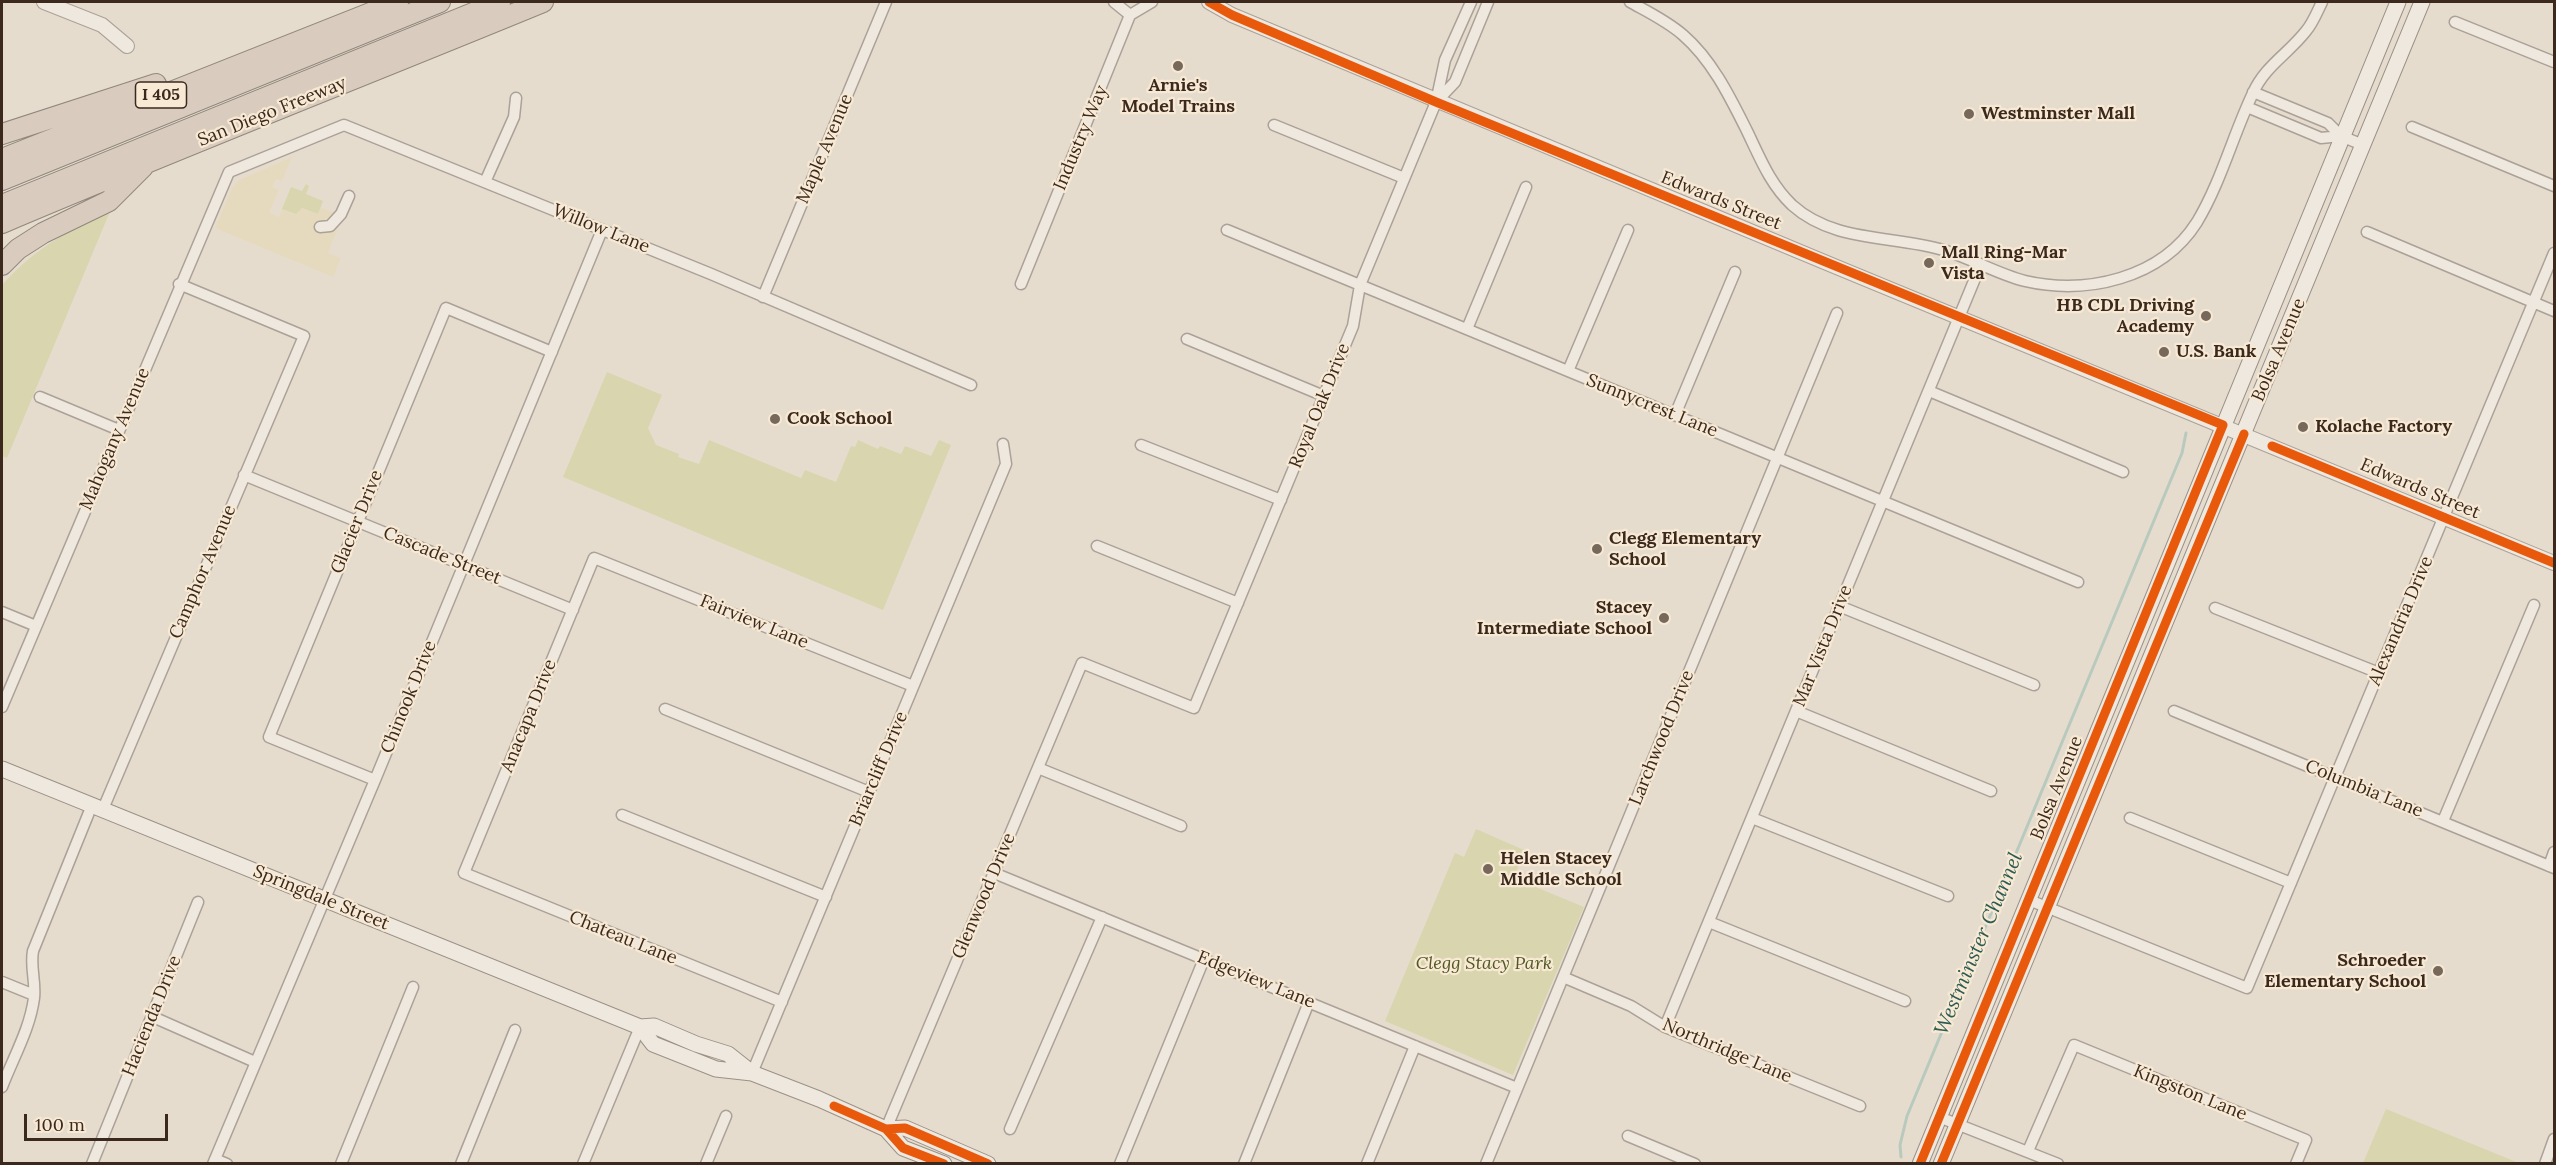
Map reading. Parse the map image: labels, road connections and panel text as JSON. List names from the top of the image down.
{
  "streets": {
    "highway": ["I 405", "San Diego Freeway"],
    "main road": ["Bolsa Avenue", "Springdale Street"],
    "street": [
      "Industry Way",
      "Maple Avenue",
      "Edwards Street",
      "Willow Lane",
      "Royal Oak Drive",
      "Sunnycrest Lane",
      "Mahogany Avenue",
      "Glacier Drive",
      "Cascade Street",
      "Camphor Avenue",
      "Alexandria Drive",
      "Fairview Lane",
      "Mar Vista Drive",
      "Chinook Drive",
      "Anacapa Drive",
      "Larchwood Drive",
      "Briarcliff Drive",
      "Columbia Lane",
      "Glenwood Drive",
      "Chateau Lane",
      "Edgeview Lane",
      "Hacienda Drive",
      "Northridge Lane",
      "Kingston Lane"
    ]
  },
  "crossings": [
    ["Maple Avenue", "Willow Lane"],
    ["Edwards Street", "Bolsa Avenue"],
    ["Edwards Street", "Royal Oak Drive"],
    ["Edwards Street", "Alexandria Drive"],
    ["Edwards Street", "Mar Vista Drive"],
    ["Willow Lane", "Mahogany Avenue"],
    ["Willow Lane", "Chinook Drive"],
    ["Bolsa Avenue", "Alexandria Drive"],
    ["Royal Oak Drive", "Sunnycrest Lane"],
    ["Royal Oak Drive", "Glenwood Drive"],
    ["Sunnycrest Lane", "Mar Vista Drive"],
    ["Sunnycrest Lane", "Larchwood Drive"],
    ["Mahogany Avenue", "Camphor Avenue"],
    ["Glacier Drive", "Cascade Street"],
    ["Glacier Drive", "Chinook Drive"],
    ["Cascade Street", "Camphor Avenue"],
    ["Cascade Street", "Chinook Drive"],
    ["Cascade Street", "Anacapa Drive"],
    ["Camphor Avenue", "Springdale Street"],
    ["Alexandria Drive", "Columbia Lane"],
    ["Fairview Lane", "Anacapa Drive"],
    ["Fairview Lane", "Briarcliff Drive"],
    ["Mar Vista Drive", "Northridge Lane"],
    ["Chinook Drive", "Springdale Street"],
    ["Anacapa Drive", "Chateau Lane"],
    ["Larchwood Drive", "Edgeview Lane"],
    ["Larchwood Drive", "Northridge Lane"],
    ["Briarcliff Drive", "Springdale Street"],
    ["Briarcliff Drive", "Chateau Lane"],
    ["Glenwood Drive", "Springdale Street"],
    ["Glenwood Drive", "Edgeview Lane"]
  ],
  "water": ["Westminster Channel"],
  "parks": ["Clegg Stacy Park"],
  "places": [
    "Arnie's Model Trains",
    "Westminster Mall",
    "Mall Ring-Mar Vista",
    "HB CDL Driving Academy",
    "U.S. Bank",
    "Cook School",
    "Kolache Factory",
    "Clegg Elementary School",
    "Stacey Intermediate School",
    "Helen Stacey Middle School",
    "Schroeder Elementary School"
  ],
  "scale_bar": "100 m"
}
